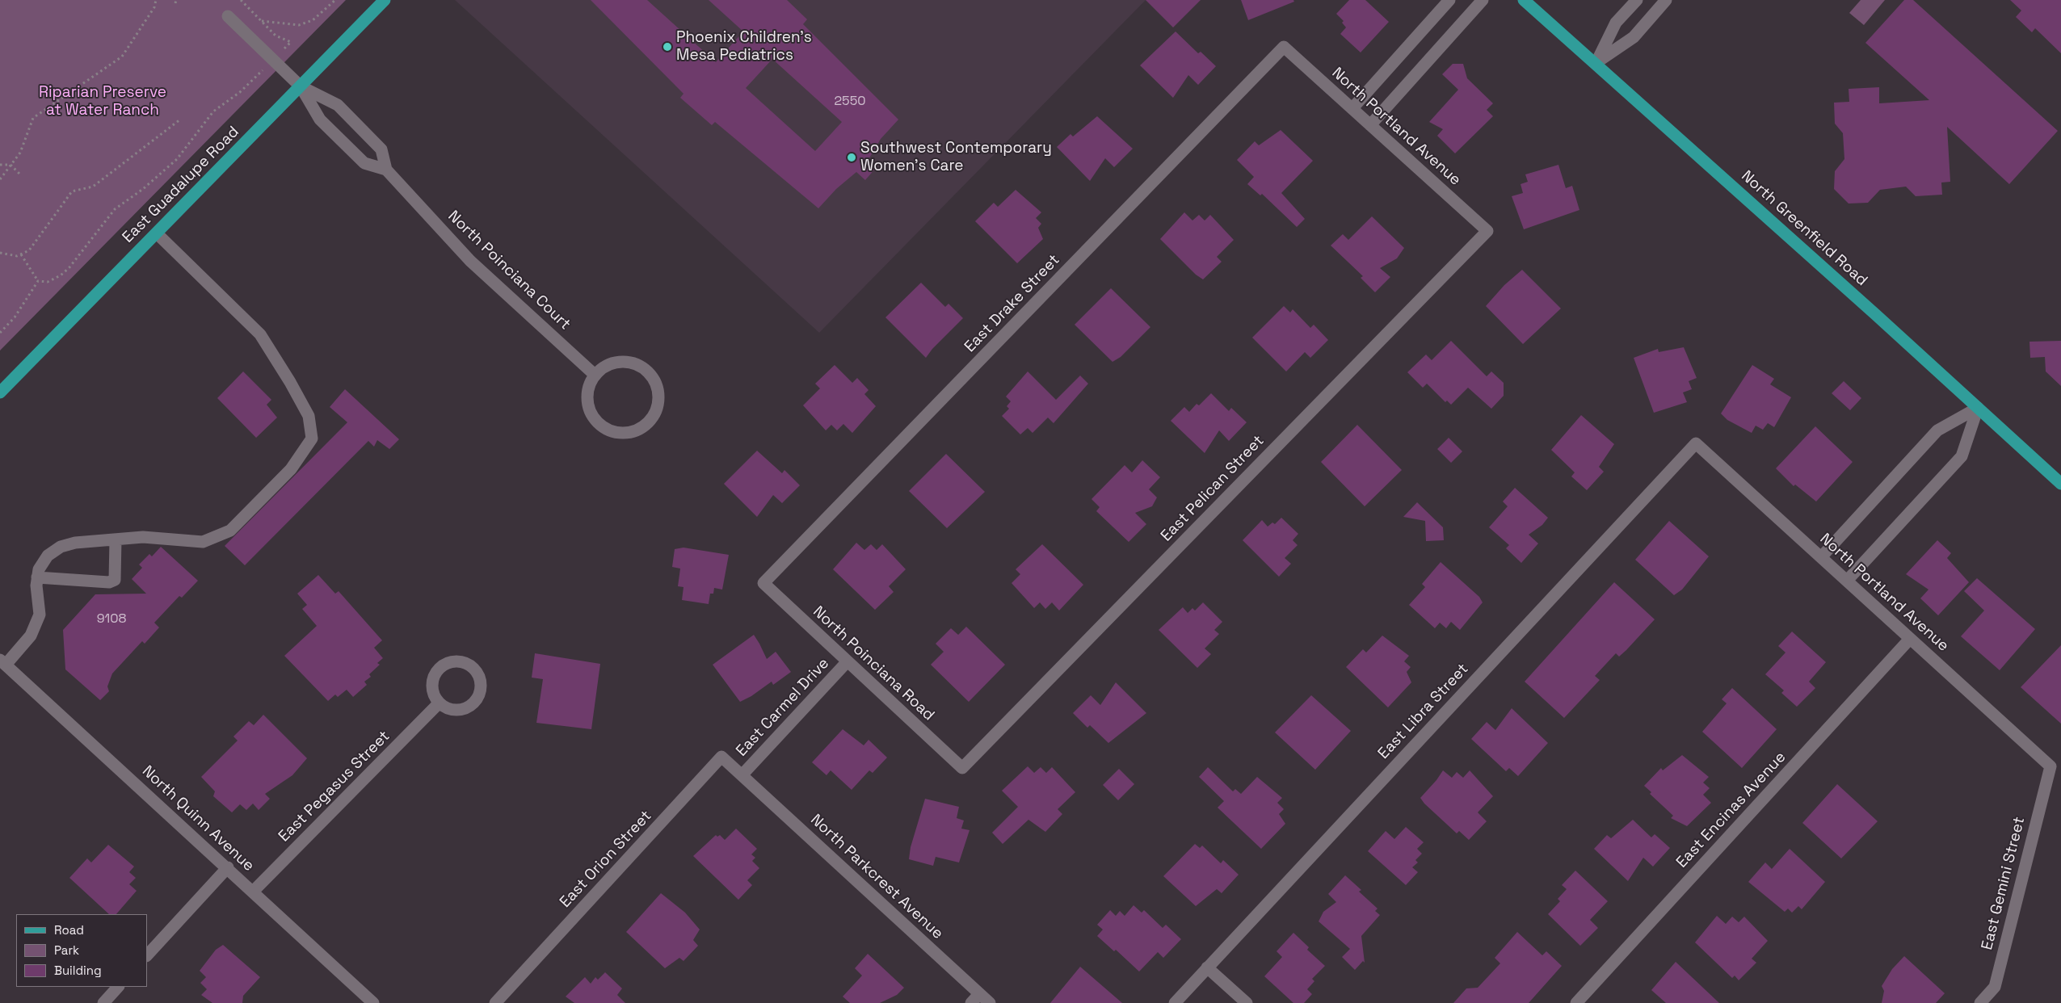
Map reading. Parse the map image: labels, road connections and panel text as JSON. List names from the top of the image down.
{
  "streets": {
    "main road": ["East Guadalupe Road", "North Greenfield Road"],
    "street": [
      "North Portland Avenue",
      "North Poinciana Court",
      "East Drake Street",
      "East Pelican Street",
      "North Poinciana Road",
      "East Carmel Drive",
      "East Libra Street",
      "East Pegasus Street",
      "East Encinas Avenue",
      "North Quinn Avenue",
      "East Orion Street",
      "North Parkcrest Avenue",
      "East Gemini Street"
    ]
  },
  "crossings": [
    ["North Portland Avenue", "East Drake Street"],
    ["North Portland Avenue", "East Pelican Street"],
    ["North Portland Avenue", "East Libra Street"],
    ["North Portland Avenue", "East Encinas Avenue"],
    ["North Portland Avenue", "East Gemini Street"],
    ["East Guadalupe Road", "North Poinciana Court"],
    ["East Drake Street", "North Poinciana Road"],
    ["East Pelican Street", "North Poinciana Road"],
    ["North Poinciana Road", "East Carmel Drive"],
    ["East Carmel Drive", "East Orion Street"],
    ["East Carmel Drive", "North Parkcrest Avenue"],
    ["East Pegasus Street", "North Quinn Avenue"],
    ["East Orion Street", "North Parkcrest Avenue"]
  ],
  "parks": ["Riparian Preserve at Water Ranch"],
  "places": ["Phoenix Children's Mesa Pediatrics", "Southwest Contemporary Women’s Care"],
  "house_numbers": ["2550", "9108"],
  "legend": ["Road", "Park", "Building"]
}
